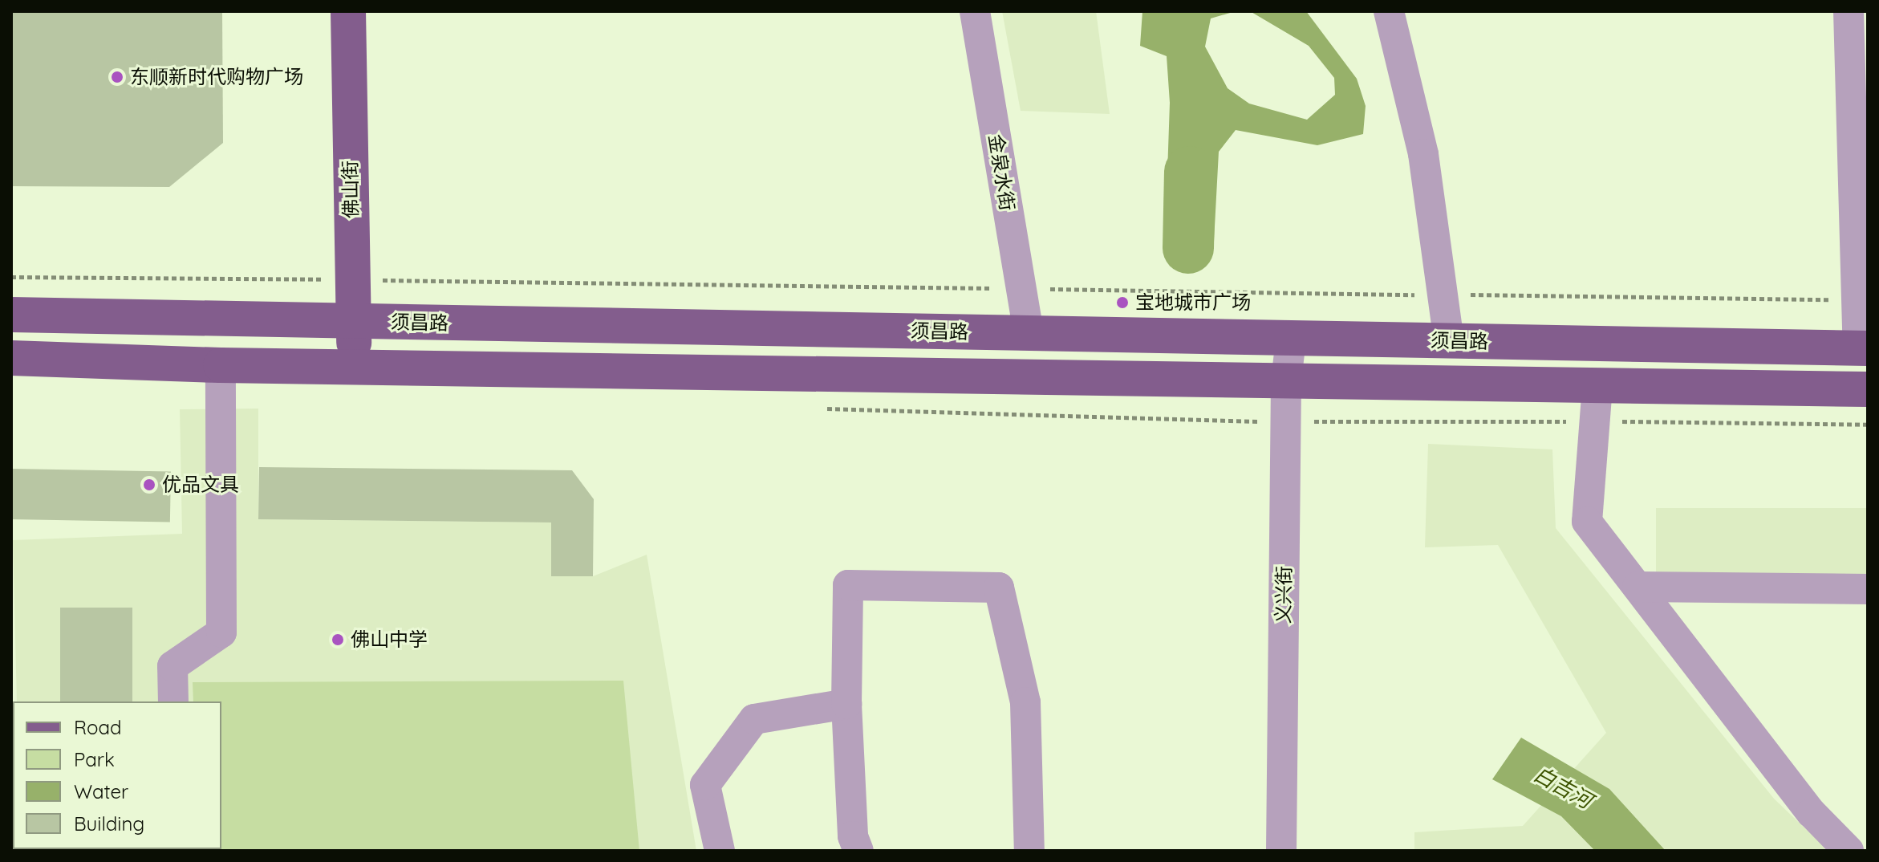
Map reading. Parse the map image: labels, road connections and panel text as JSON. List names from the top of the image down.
{
  "streets": {
    "main road": ["佛山街", "须昌路"],
    "street": ["金泉水街", "义兴街"]
  },
  "crossings": [
    ["金泉水街", "须昌路"],
    ["佛山街", "须昌路"],
    ["须昌路", "义兴街"]
  ],
  "water": ["白吉河"],
  "places": [
    "东顺新时代购物广场",
    "宝地城市广场",
    "优品文具",
    "佛山中学"
  ],
  "legend": [
    "Road",
    "Park",
    "Water",
    "Building"
  ]
}
